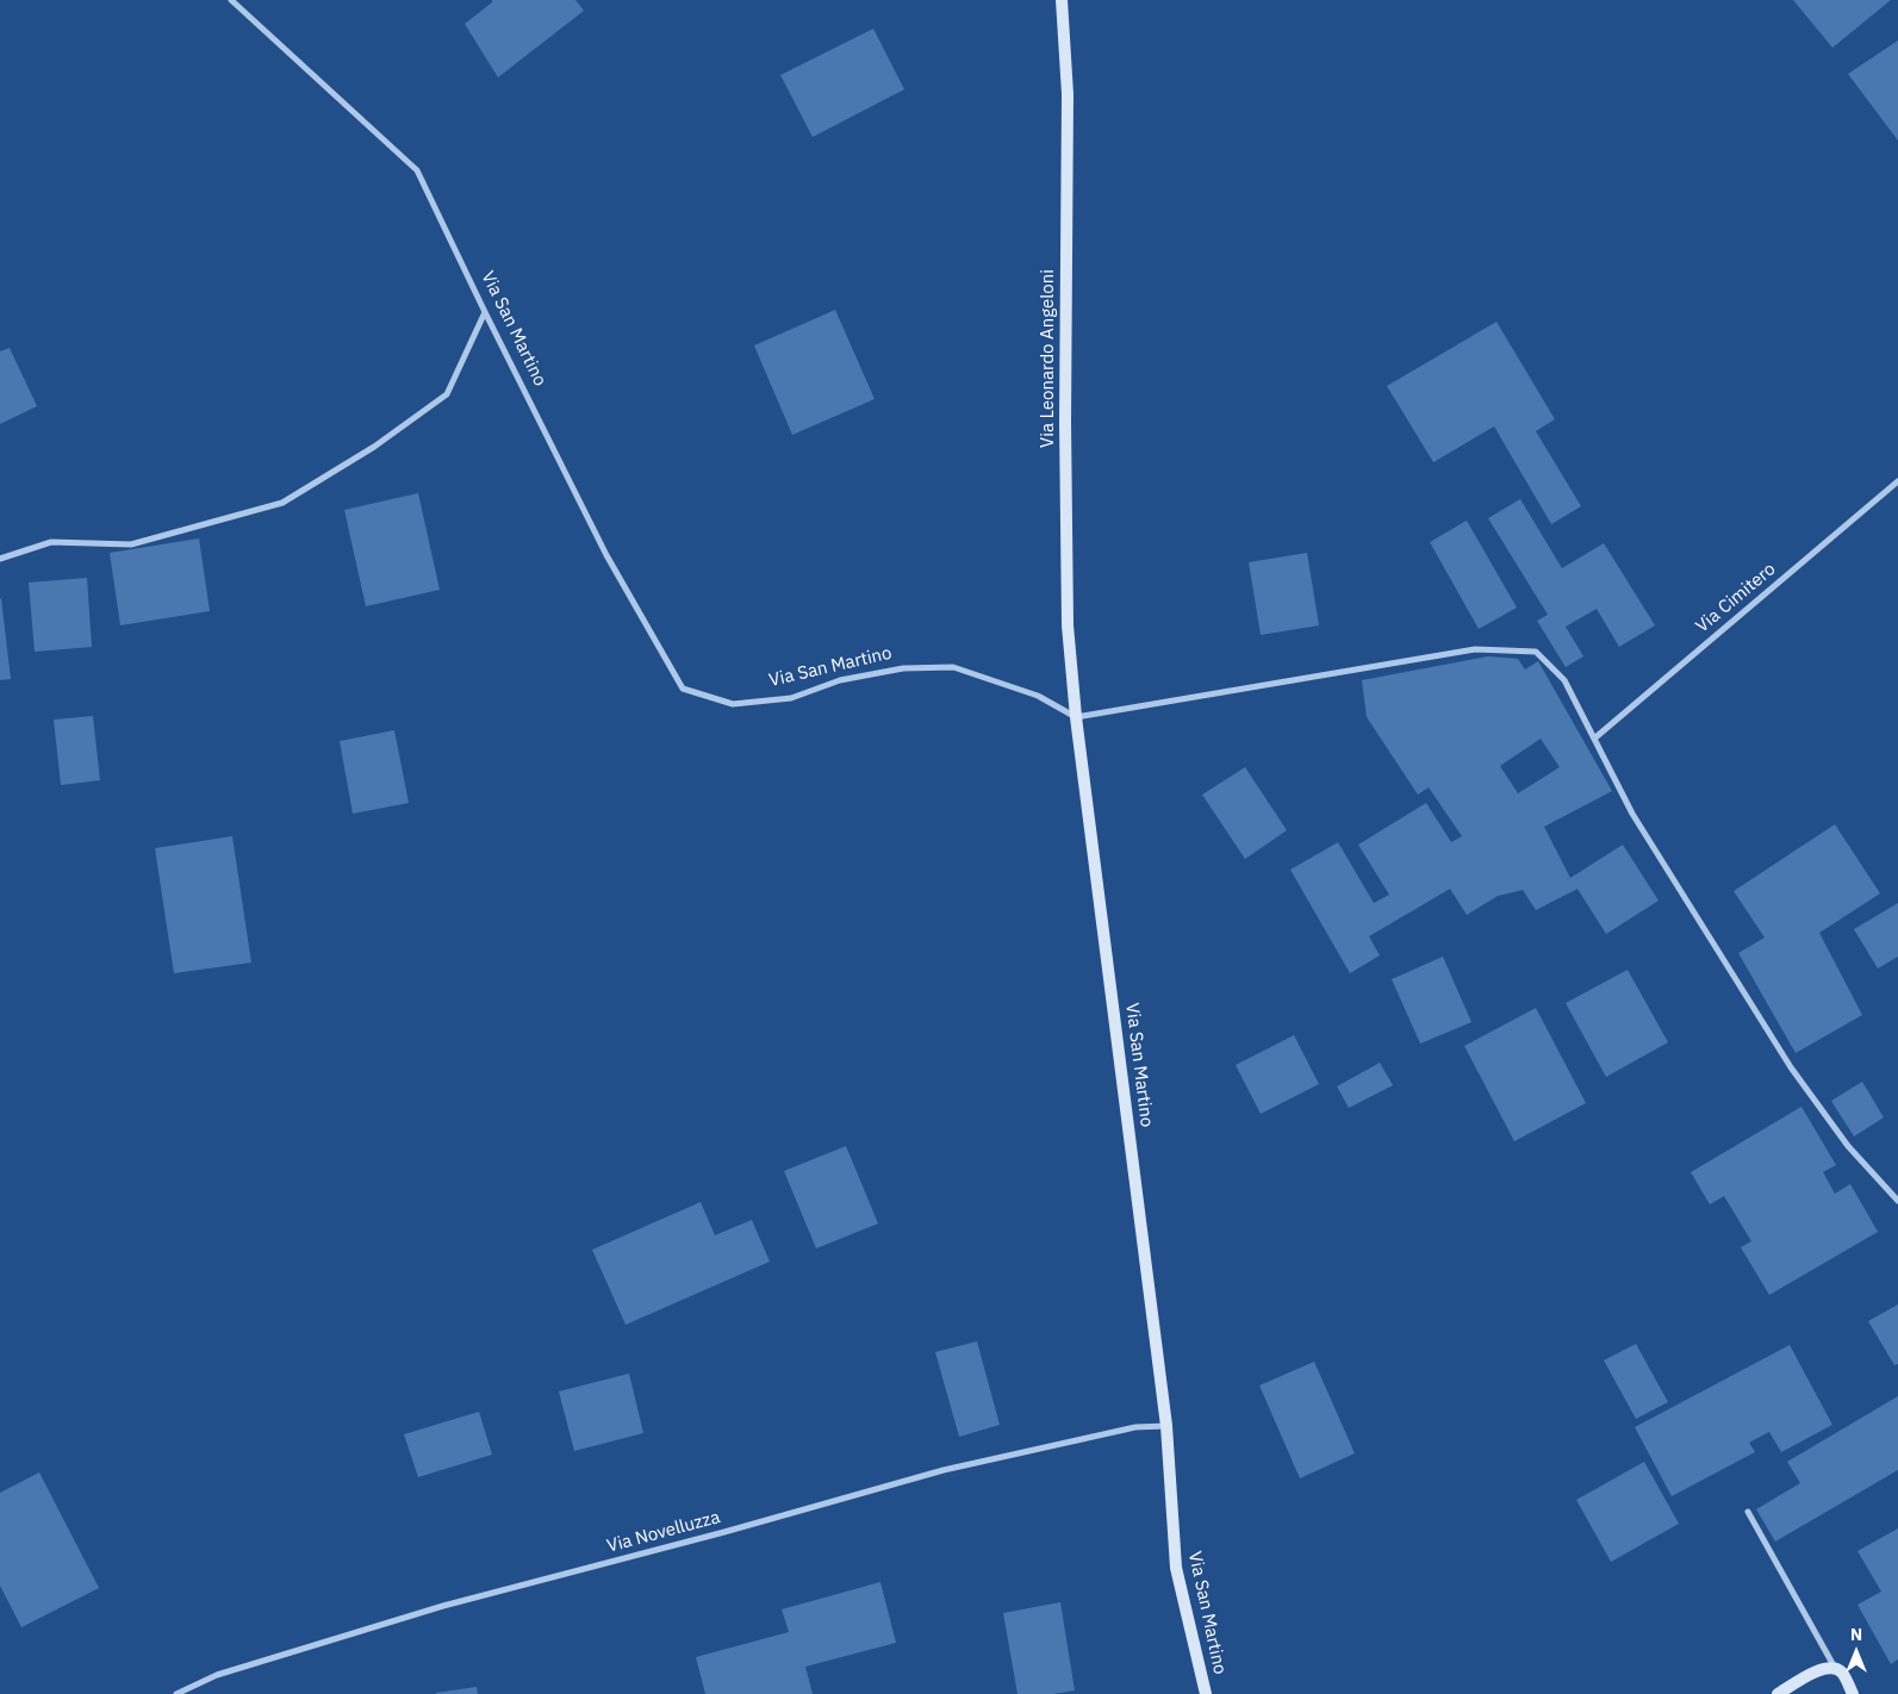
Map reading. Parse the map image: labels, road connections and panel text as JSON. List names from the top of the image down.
{
  "streets": {
    "street": [
      "Via San Martino",
      "Via Leonardo Angeloni",
      "Via Cimitero",
      "Via Novelluzza"
    ]
  },
  "crossings": [
    ["Via San Martino", "Via Leonardo Angeloni"],
    ["Via San Martino", "Via Novelluzza"]
  ],
  "north": "top"
}
